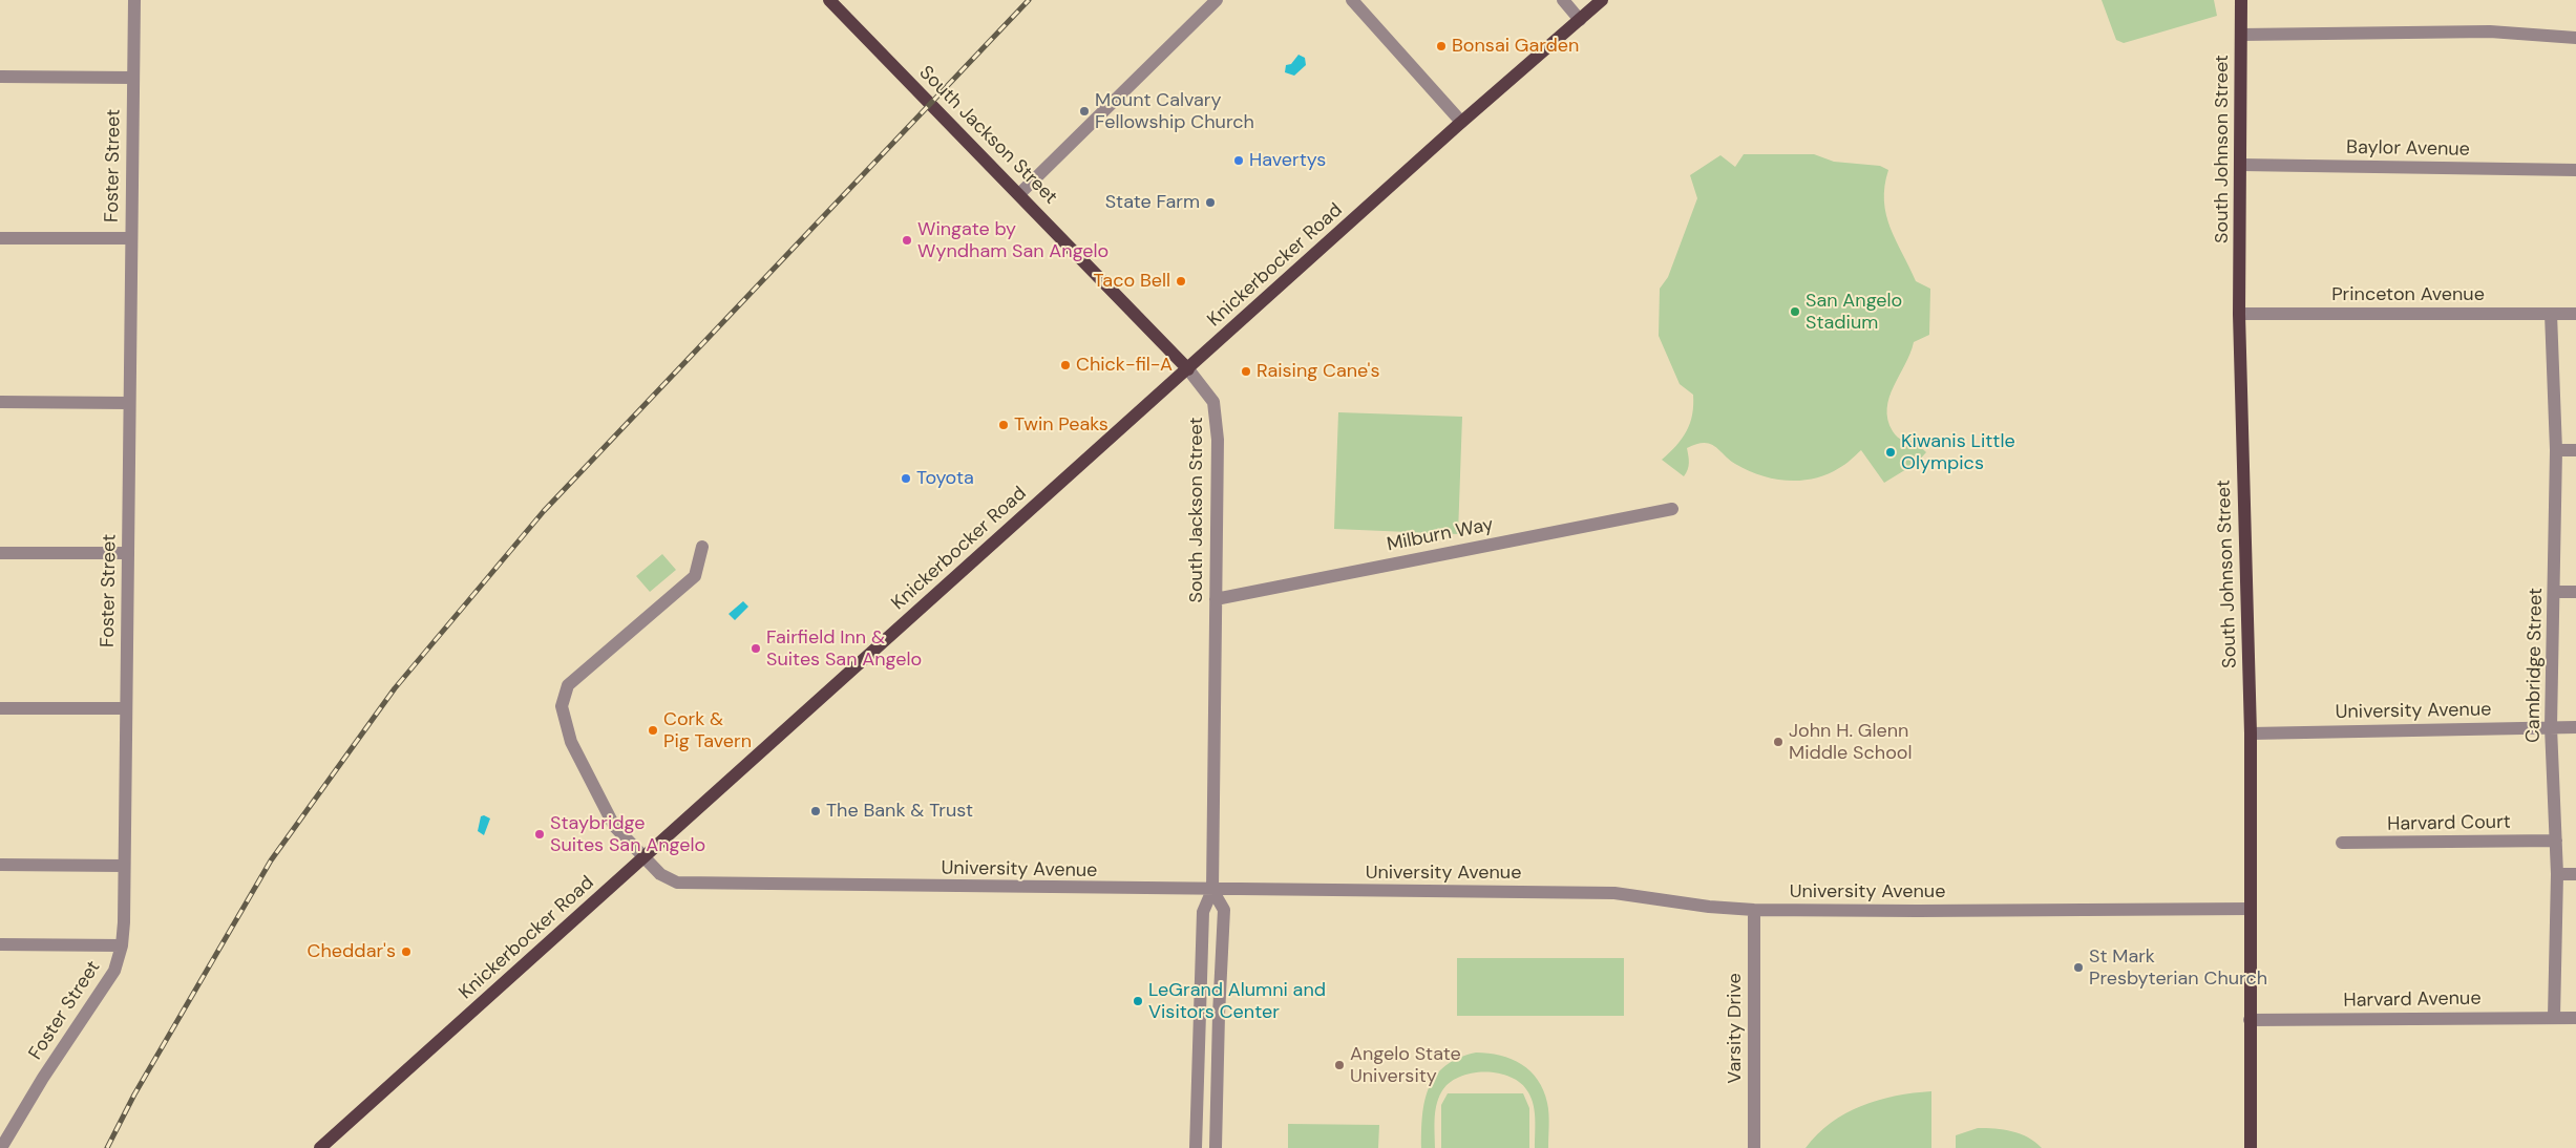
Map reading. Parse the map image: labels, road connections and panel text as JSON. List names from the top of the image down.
{
  "streets": {
    "main road": ["South Jackson Street", "South Johnson Street", "Knickerbocker Road"],
    "street": [
      "Baylor Avenue",
      "Foster Street",
      "Princeton Avenue",
      "Milburn Way",
      "Cambridge Street",
      "University Avenue",
      "Harvard Court",
      "Harvard Avenue",
      "Varsity Drive"
    ]
  },
  "crossings": [
    ["South Jackson Street", "Knickerbocker Road"],
    ["South Jackson Street", "Milburn Way"],
    ["South Jackson Street", "University Avenue"],
    ["South Johnson Street", "Baylor Avenue"],
    ["South Johnson Street", "Princeton Avenue"],
    ["South Johnson Street", "University Avenue"],
    ["South Johnson Street", "Harvard Avenue"],
    ["Knickerbocker Road", "University Avenue"],
    ["Princeton Avenue", "Cambridge Street"],
    ["Cambridge Street", "University Avenue"],
    ["Cambridge Street", "Harvard Court"],
    ["Cambridge Street", "Harvard Avenue"],
    ["University Avenue", "Varsity Drive"]
  ],
  "places": [
    "Bonsai Garden",
    "Mount Calvary Fellowship Church",
    "Havertys",
    "State Farm",
    "Wingate by Wyndham San Angelo",
    "Taco Bell",
    "San Angelo Stadium",
    "Chick-fil-A",
    "Raising Cane's",
    "Twin Peaks",
    "Kiwanis Little Olympics",
    "Toyota",
    "Fairfield Inn & Suites San Angelo",
    "Cork & Pig Tavern",
    "John H. Glenn Middle School",
    "The Bank & Trust",
    "Staybridge Suites San Angelo",
    "Cheddar's",
    "St Mark Presbyterian Church",
    "LeGrand Alumni and Visitors Center",
    "Angelo State University"
  ]
}
